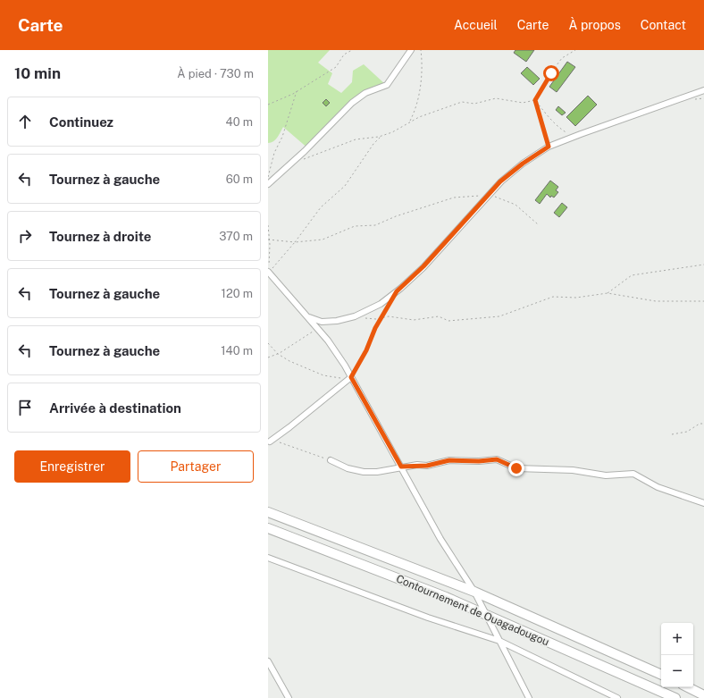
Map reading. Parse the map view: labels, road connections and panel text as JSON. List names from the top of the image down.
{
  "streets": {
    "highway": ["Contournement de Ouagadougou"]
  },
  "page": {
    "header": "Carte",
    "nav": [
      "Accueil",
      "Carte",
      "À propos",
      "Contact"
    ],
    "heading": ["10 min", "À pied · 730 m"],
    "list": [
      ["Continuez", "40 m"],
      ["Tournez à gauche", "60 m"],
      ["Tournez à droite", "370 m"],
      ["Tournez à gauche", "120 m"],
      ["Tournez à gauche", "140 m"],
      "Arrivée à destination"
    ],
    "buttons": ["Enregistrer", "Partager"],
    "map_buttons": ["+", "−"]
  }
}
